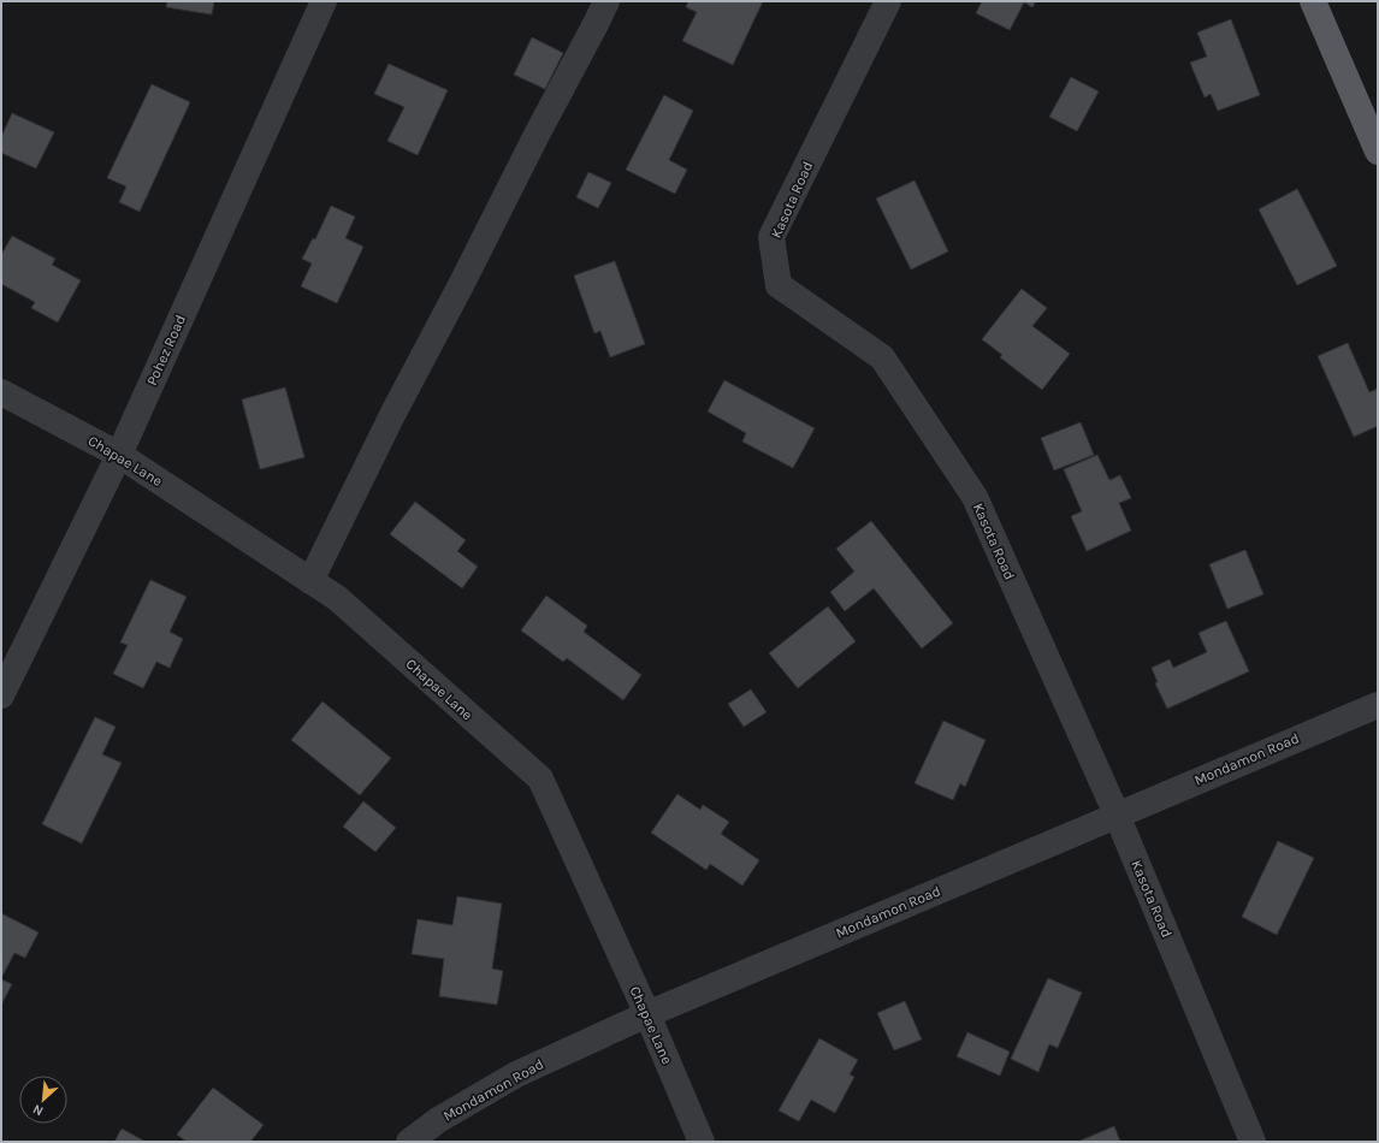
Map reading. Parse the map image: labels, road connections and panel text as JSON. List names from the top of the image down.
{
  "streets": {
    "street": [
      "Kasota Road",
      "Pohez Road",
      "Chapae Lane",
      "Mondamon Road"
    ]
  },
  "crossings": [
    ["Kasota Road", "Mondamon Road"],
    ["Pohez Road", "Chapae Lane"],
    ["Chapae Lane", "Mondamon Road"]
  ],
  "north": "bottom left"
}
